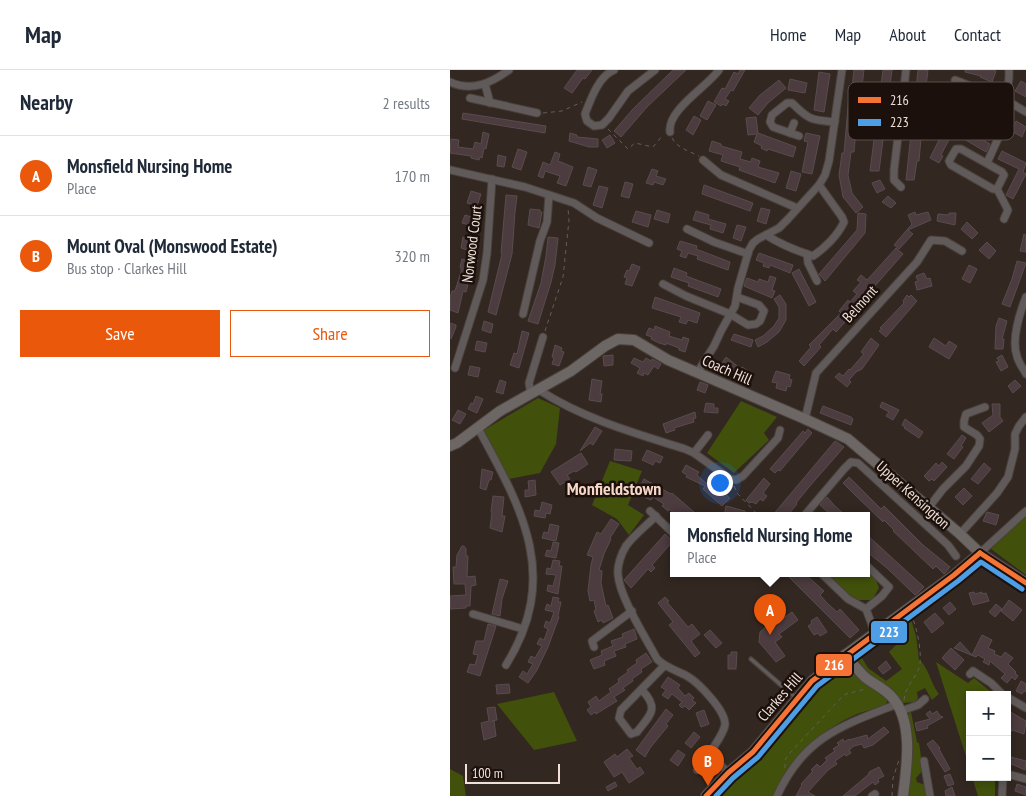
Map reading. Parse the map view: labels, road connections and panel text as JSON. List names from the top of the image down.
{
  "streets": {
    "street": [
      "Norwood Court",
      "Belmont",
      "Coach Hill",
      "Upper Kensington",
      "Clarkes Hill"
    ]
  },
  "crossings": [
    ["Belmont", "Coach Hill"],
    ["Coach Hill", "Clarkes Hill"]
  ],
  "districts": ["Monfieldstown"],
  "lines": ["transit line 216", "transit line 223"],
  "legend": ["216", "223"],
  "scale_bar": "100 m",
  "page": {
    "header": "Map",
    "nav": [
      "Home",
      "Map",
      "About",
      "Contact"
    ],
    "heading": ["Nearby", "2 results"],
    "list": [
      {
        "mark": "A",
        "name": "Monsfield Nursing Home",
        "note": "Place",
        "value": "170 m"
      },
      {
        "mark": "B",
        "name": "Mount Oval (Monswood Estate)",
        "note": "Bus stop · Clarkes Hill",
        "value": "320 m"
      }
    ],
    "buttons": ["Save", "Share"],
    "popup": ["Monsfield Nursing Home", "Place"],
    "pins": ["A", "B"],
    "map_buttons": ["+", "−"],
    "scale": "100 m"
  }
}
